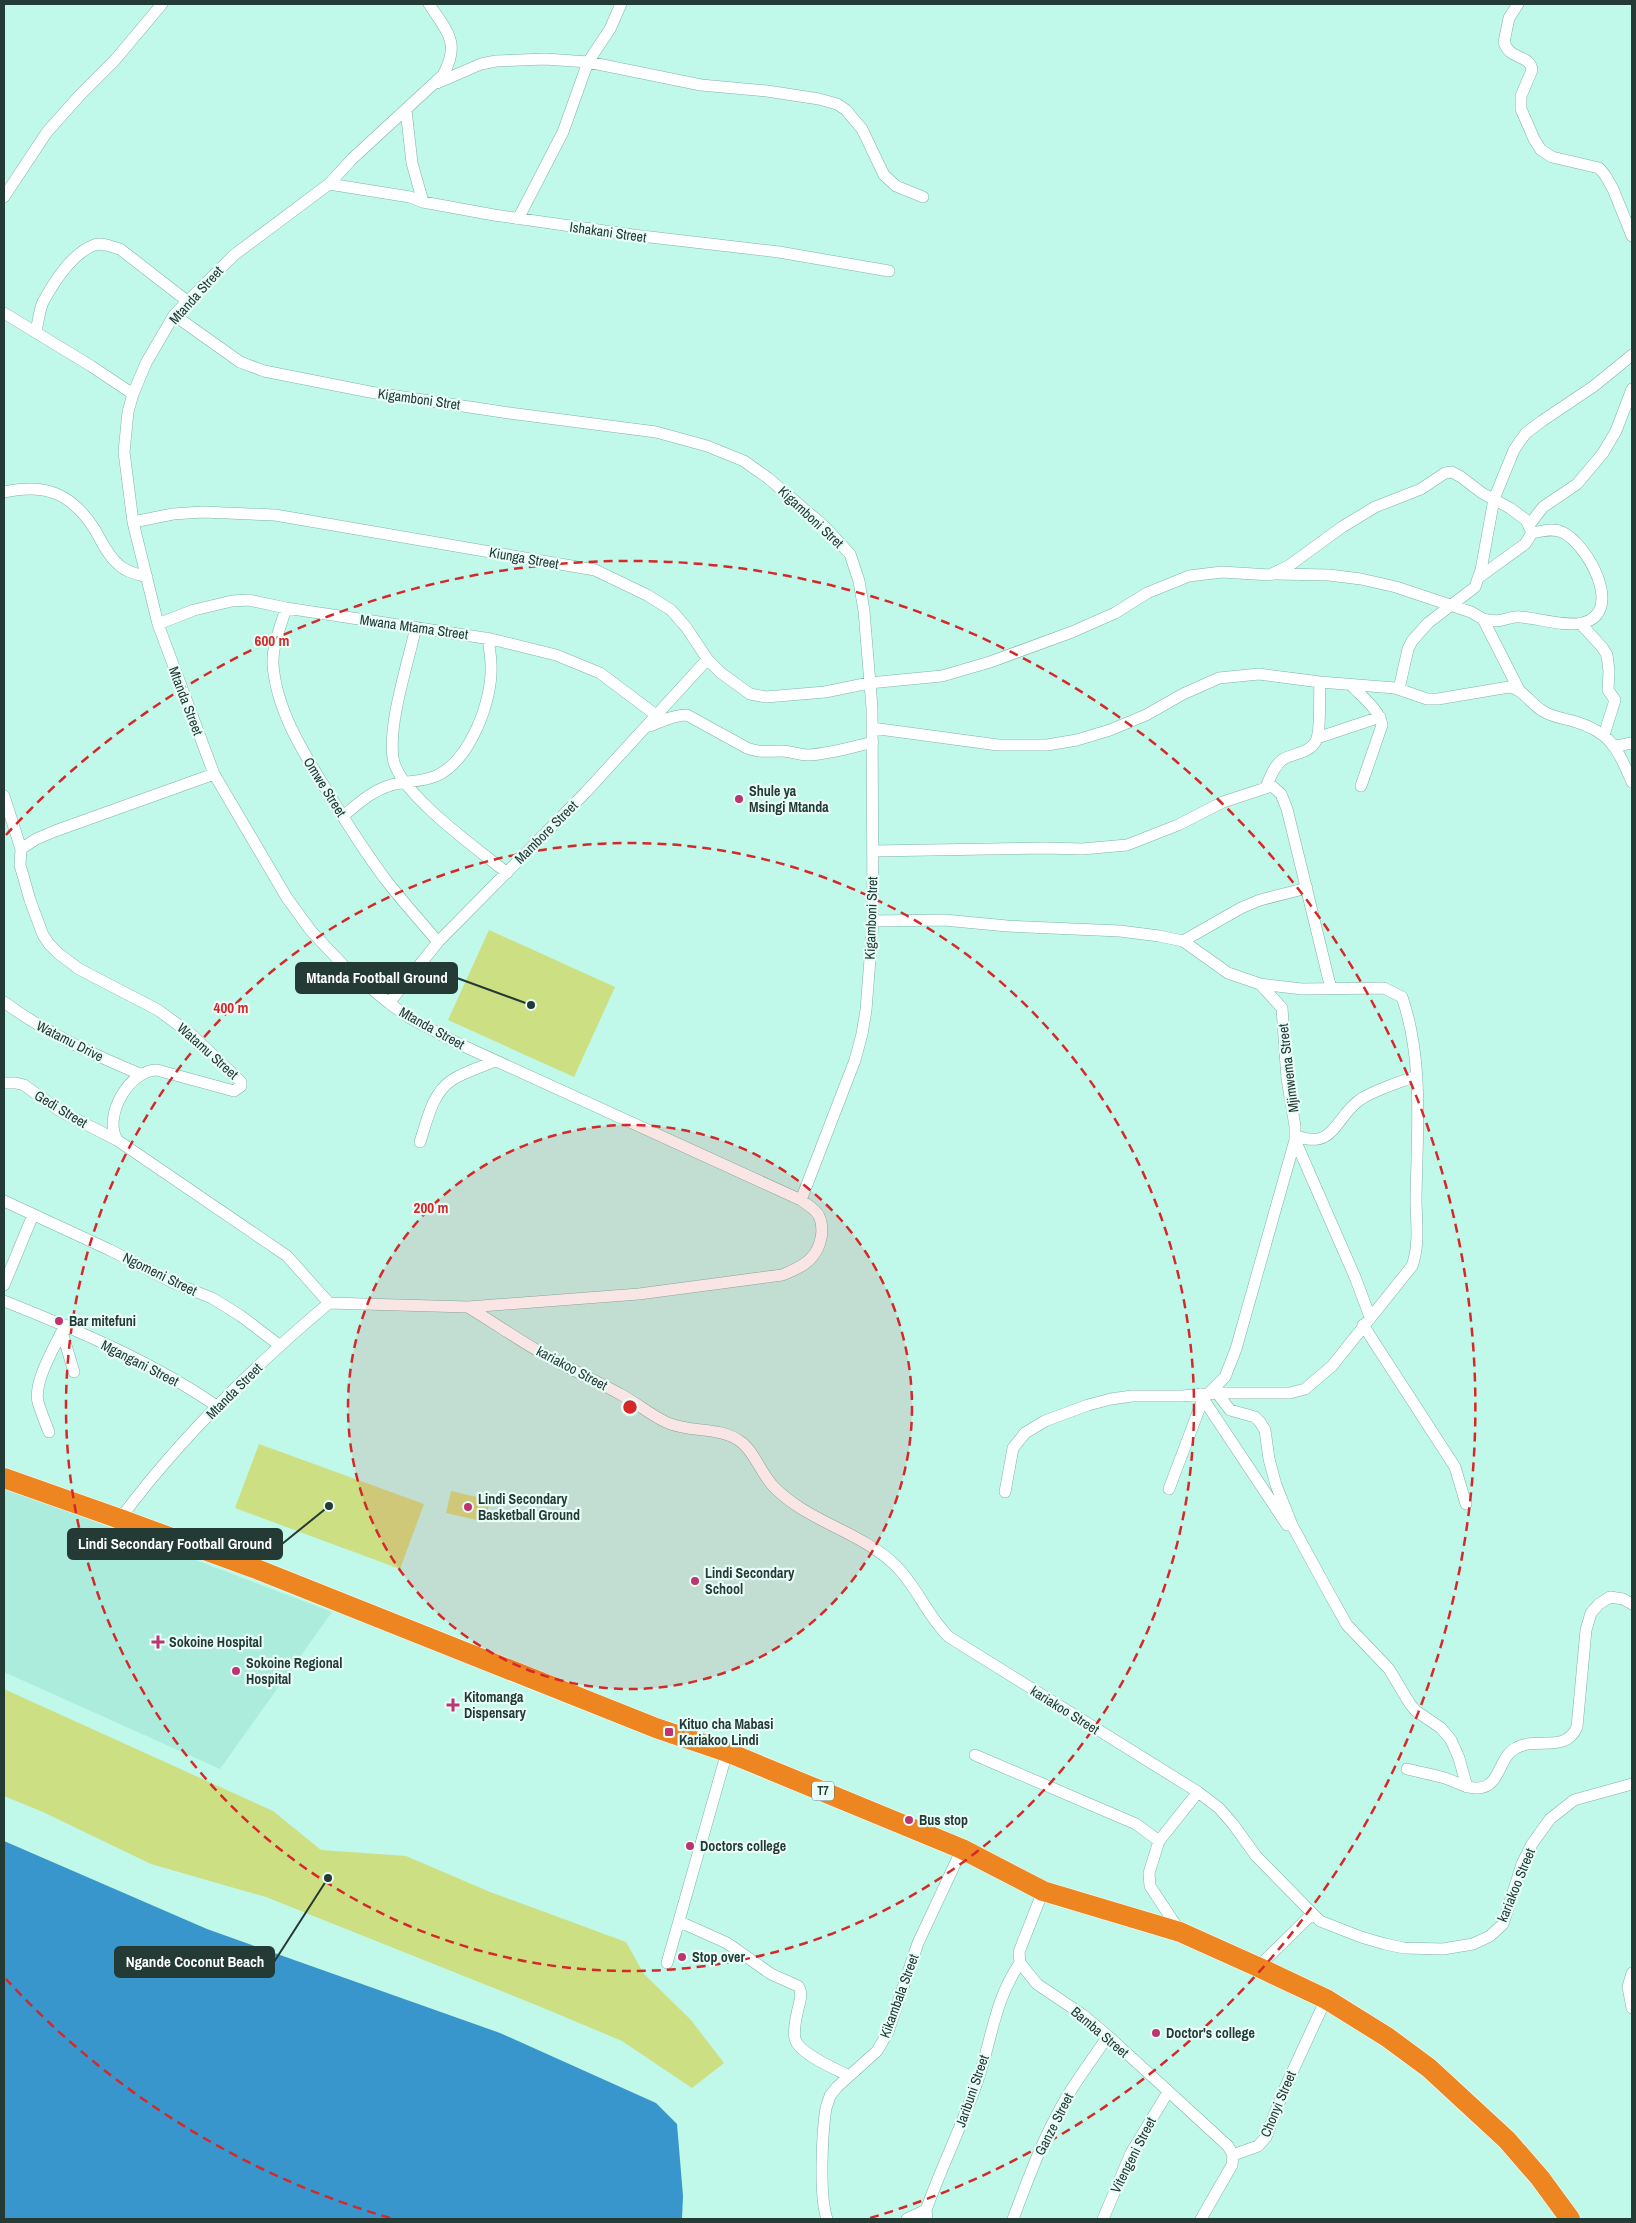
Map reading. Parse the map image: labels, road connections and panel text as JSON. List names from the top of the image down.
{
  "streets": {
    "highway": ["T7"],
    "street": [
      "Ishakani Street",
      "Mtanda Street",
      "Kigamboni Stret",
      "Kiunga Street",
      "Mwana Mtama Street",
      "Omwe Street",
      "Mambore Street",
      "Watamu Drive",
      "Watamu Street",
      "Mjimwema Street",
      "Gedi Street",
      "Ngomeni Street",
      "Mgangani Street",
      "kariakoo Street",
      "Kikambala Street",
      "Bamba Street",
      "Jaribuni Street",
      "Chonyi Street",
      "Ganze Street",
      "Vitengeni Street"
    ]
  },
  "crossings": [
    ["Ishakani Street", "Mtanda Street"],
    ["Mtanda Street", "Kigamboni Stret"],
    ["Mtanda Street", "Kiunga Street"],
    ["Mtanda Street", "Mwana Mtama Street"],
    ["Mtanda Street", "Mambore Street"],
    ["Mtanda Street", "Ngomeni Street"],
    ["Mtanda Street", "Mgangani Street"],
    ["Mtanda Street", "kariakoo Street"],
    ["Mtanda Street", "T7"],
    ["Kigamboni Stret", "Kiunga Street"],
    ["Kigamboni Stret", "Mjimwema Street"],
    ["Mwana Mtama Street", "Omwe Street"],
    ["Mwana Mtama Street", "Mambore Street"],
    ["Omwe Street", "Mambore Street"],
    ["Watamu Drive", "Watamu Street"],
    ["T7", "Kikambala Street"],
    ["T7", "Chonyi Street"],
    ["Bamba Street", "Jaribuni Street"],
    ["Bamba Street", "Chonyi Street"],
    ["Bamba Street", "Ganze Street"],
    ["Bamba Street", "Vitengeni Street"]
  ],
  "places": {
    "other": [
      "Shule ya Msingi Mtanda",
      "Mtanda Football Ground",
      "Bar mitefuni",
      "Lindi Secondary Football Ground",
      "Lindi Secondary Basketball Ground",
      "Lindi Secondary School",
      "Sokoine Regional Hospital",
      "Bus stop",
      "Doctors college",
      "Ngande Coconut Beach",
      "Stop over",
      "Doctor's college"
    ],
    "health": ["Sokoine Hospital", "Kitomanga Dispensary"],
    "transit": ["Kituo cha Mabasi Kariakoo Lindi"]
  },
  "rings": ["600 m", "400 m", "200 m"]
}
